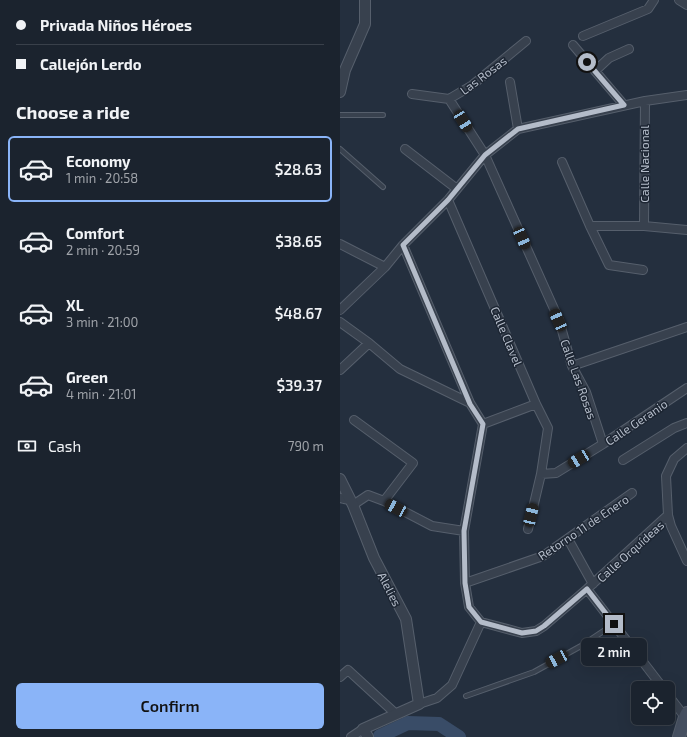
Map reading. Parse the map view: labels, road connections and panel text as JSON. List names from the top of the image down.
{
  "streets": {
    "street": [
      "Las Rosas",
      "Calle Nacional",
      "Calle Clavel",
      "Calle Las Rosas",
      "Calle Geranio",
      "Retorno 11 de Enero",
      "Calle Orquídeas",
      "Alelies"
    ]
  },
  "crossings": [
    ["Las Rosas", "Calle Las Rosas"],
    ["Calle Clavel", "Calle Geranio"],
    ["Calle Las Rosas", "Calle Geranio"]
  ],
  "page": {
    "banner": ["Privada Niños Héroes", "Callejón Lerdo"],
    "heading": "Choose a ride",
    "list": [
      {
        "name": "Economy",
        "note": "1 min · 20:58",
        "value": "$28.63"
      },
      {
        "name": "Comfort",
        "note": "2 min · 20:59",
        "value": "$38.65"
      },
      {
        "name": "XL",
        "note": "3 min · 21:00",
        "value": "$48.67"
      },
      {
        "name": "Green",
        "note": "4 min · 21:01",
        "value": "$39.37"
      }
    ],
    "pay": ["Cash", "790 m"],
    "bubble": "2 min",
    "buttons": "Confirm"
  }
}
